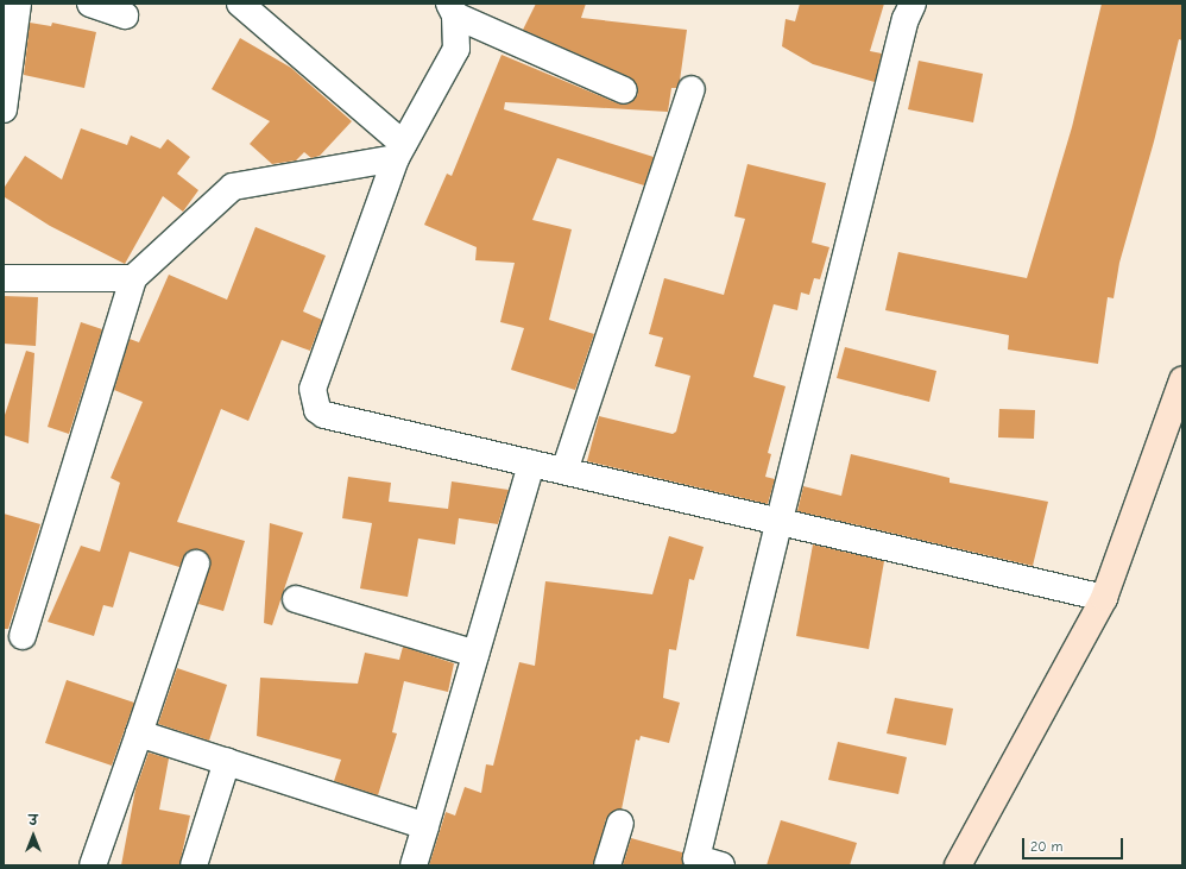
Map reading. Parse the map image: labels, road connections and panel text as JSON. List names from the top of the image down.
{
  "scale_bar": "20 m",
  "north": "top"
}
